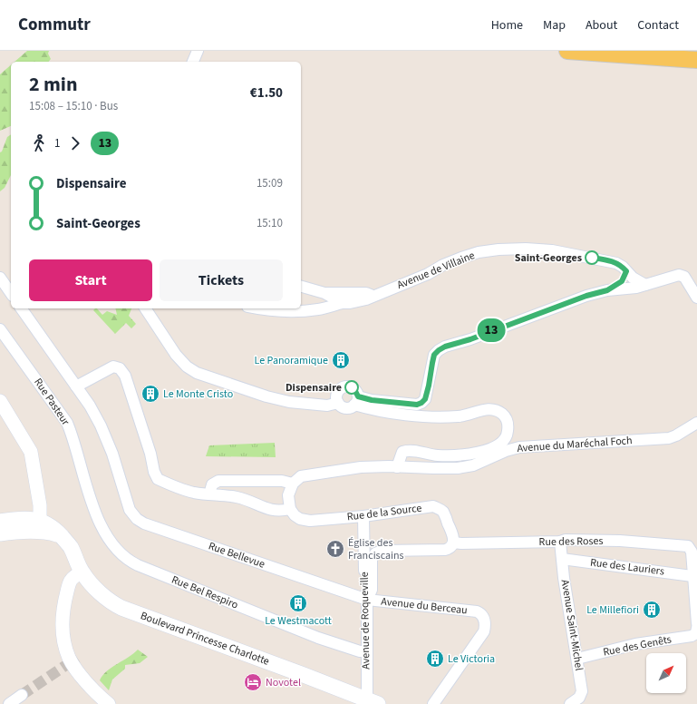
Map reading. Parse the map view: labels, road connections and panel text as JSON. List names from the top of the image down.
{
  "streets": {
    "main road": ["Boulevard Princesse Charlotte"],
    "street": [
      "Avenue de Villaine",
      "Rue Pasteur",
      "Avenue du Maréchal Foch",
      "Rue de la Source",
      "Rue des Roses",
      "Rue Bellevue",
      "Rue des Lauriers",
      "Rue Bel Respiro",
      "Avenue du Berceau",
      "Avenue de Roqueville",
      "Avenue Saint-Michel",
      "Rue des Genêts"
    ]
  },
  "crossings": [
    ["Rue Pasteur", "Rue Bel Respiro"],
    ["Rue de la Source", "Rue des Roses"],
    ["Rue de la Source", "Avenue de Roqueville"],
    ["Rue des Roses", "Rue des Lauriers"],
    ["Rue des Roses", "Avenue Saint-Michel"],
    ["Rue Bellevue", "Avenue du Berceau"],
    ["Rue Bellevue", "Avenue de Roqueville"],
    ["Rue des Lauriers", "Avenue Saint-Michel"],
    ["Rue Bel Respiro", "Avenue de Roqueville"],
    ["Avenue du Berceau", "Avenue de Roqueville"],
    ["Avenue de Roqueville", "Boulevard Princesse Charlotte"],
    ["Avenue Saint-Michel", "Rue des Genêts"]
  ],
  "places": {
    "other": ["Saint-Georges", "Dispensaire"],
    "building": [
      "Le Panoramique",
      "Le Monte Cristo",
      "Le Westmacott",
      "Le Millefiori",
      "Le Victoria"
    ],
    "church": ["Église des Franciscains"],
    "hotel": ["Novotel"]
  },
  "lines": ["bus line 13"],
  "north": "top right",
  "page": {
    "header": "Commutr",
    "nav": [
      "Home",
      "Map",
      "About",
      "Contact"
    ],
    "on_map": "13",
    "heading": ["2 min", "15:08 – 15:10 · Bus", "€1.50"],
    "legs": ["1", "13"],
    "list": [
      {
        "name": "Dispensaire",
        "value": "15:09"
      },
      {
        "name": "Saint-Georges",
        "value": "15:10"
      }
    ],
    "buttons": ["Start", "Tickets"]
  }
}
